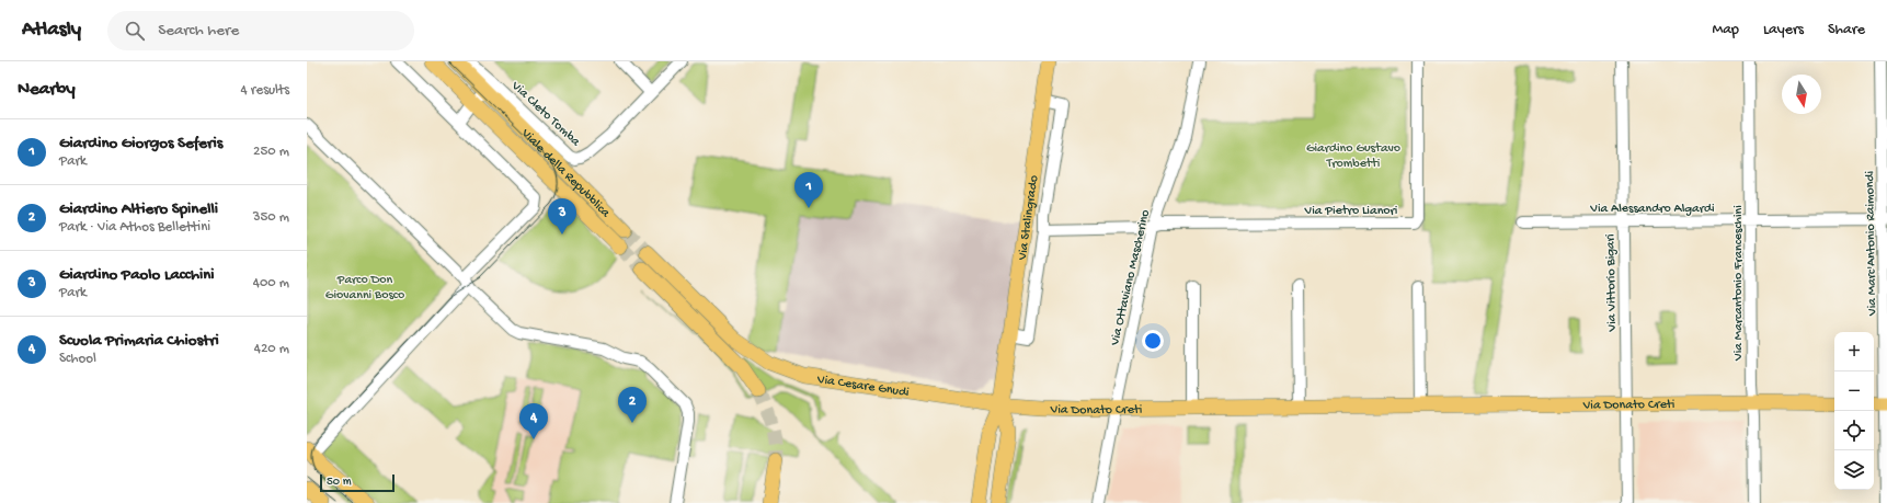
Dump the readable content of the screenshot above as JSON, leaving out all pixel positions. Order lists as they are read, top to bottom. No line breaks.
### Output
{"streets":{"main road":["Viale della Repubblica","Via Stalingrado","Via Cesare Gnudi","Via Donato Creti"],"street":["Via Cleto Tomba","Via Alessandro Algardi","Via Pietro Lianori","Via Marc'Antonio Raimondi","Via Ottaviano Mascherino","Via Vittorio Bigari","Via Marcantonio Franceschini"]},"crossings":[["Via Cleto Tomba","Viale della Repubblica"],["Via Alessandro Algardi","Via Marc'Antonio Raimondi"],["Via Alessandro Algardi","Via Vittorio Bigari"],["Via Alessandro Algardi","Via Marcantonio Franceschini"],["Via Pietro Lianori","Via Stalingrado"],["Via Pietro Lianori","Via Ottaviano Mascherino"],["Via Stalingrado","Via Ottaviano Mascherino"],["Via Stalingrado","Via Cesare Gnudi"],["Via Stalingrado","Via Donato Creti"],["Via Ottaviano Mascherino","Via Donato Creti"],["Via Vittorio Bigari","Via Donato Creti"],["Via Marcantonio Franceschini","Via Donato Creti"],["Via Cesare Gnudi","Via Donato Creti"]],"parks":["Giardino Gustavo Trombetti","Parco Don Giovanni Bosco"],"scale_bar":"50 m","north":"bottom","page":{"header":"Atlasly","search":"Search here","nav":["Map","Layers","Share"],"heading":["Nearby","4 results"],"list":[{"mark":"1","name":"Giardino Giorgos Seferis","note":"Park","value":"250 m"},{"mark":"2","name":"Giardino Altiero Spinelli","note":"Park · Via Athos Bellettini","value":"350 m"},{"mark":"3","name":"Giardino Paolo Lacchini","note":"Park","value":"400 m"},{"mark":"4","name":"Scuola Primaria Chiostri","note":"School","value":"420 m"}],"pins":["1","3","2","4"],"map_buttons":["+","−"],"scale":"50 m"}}
